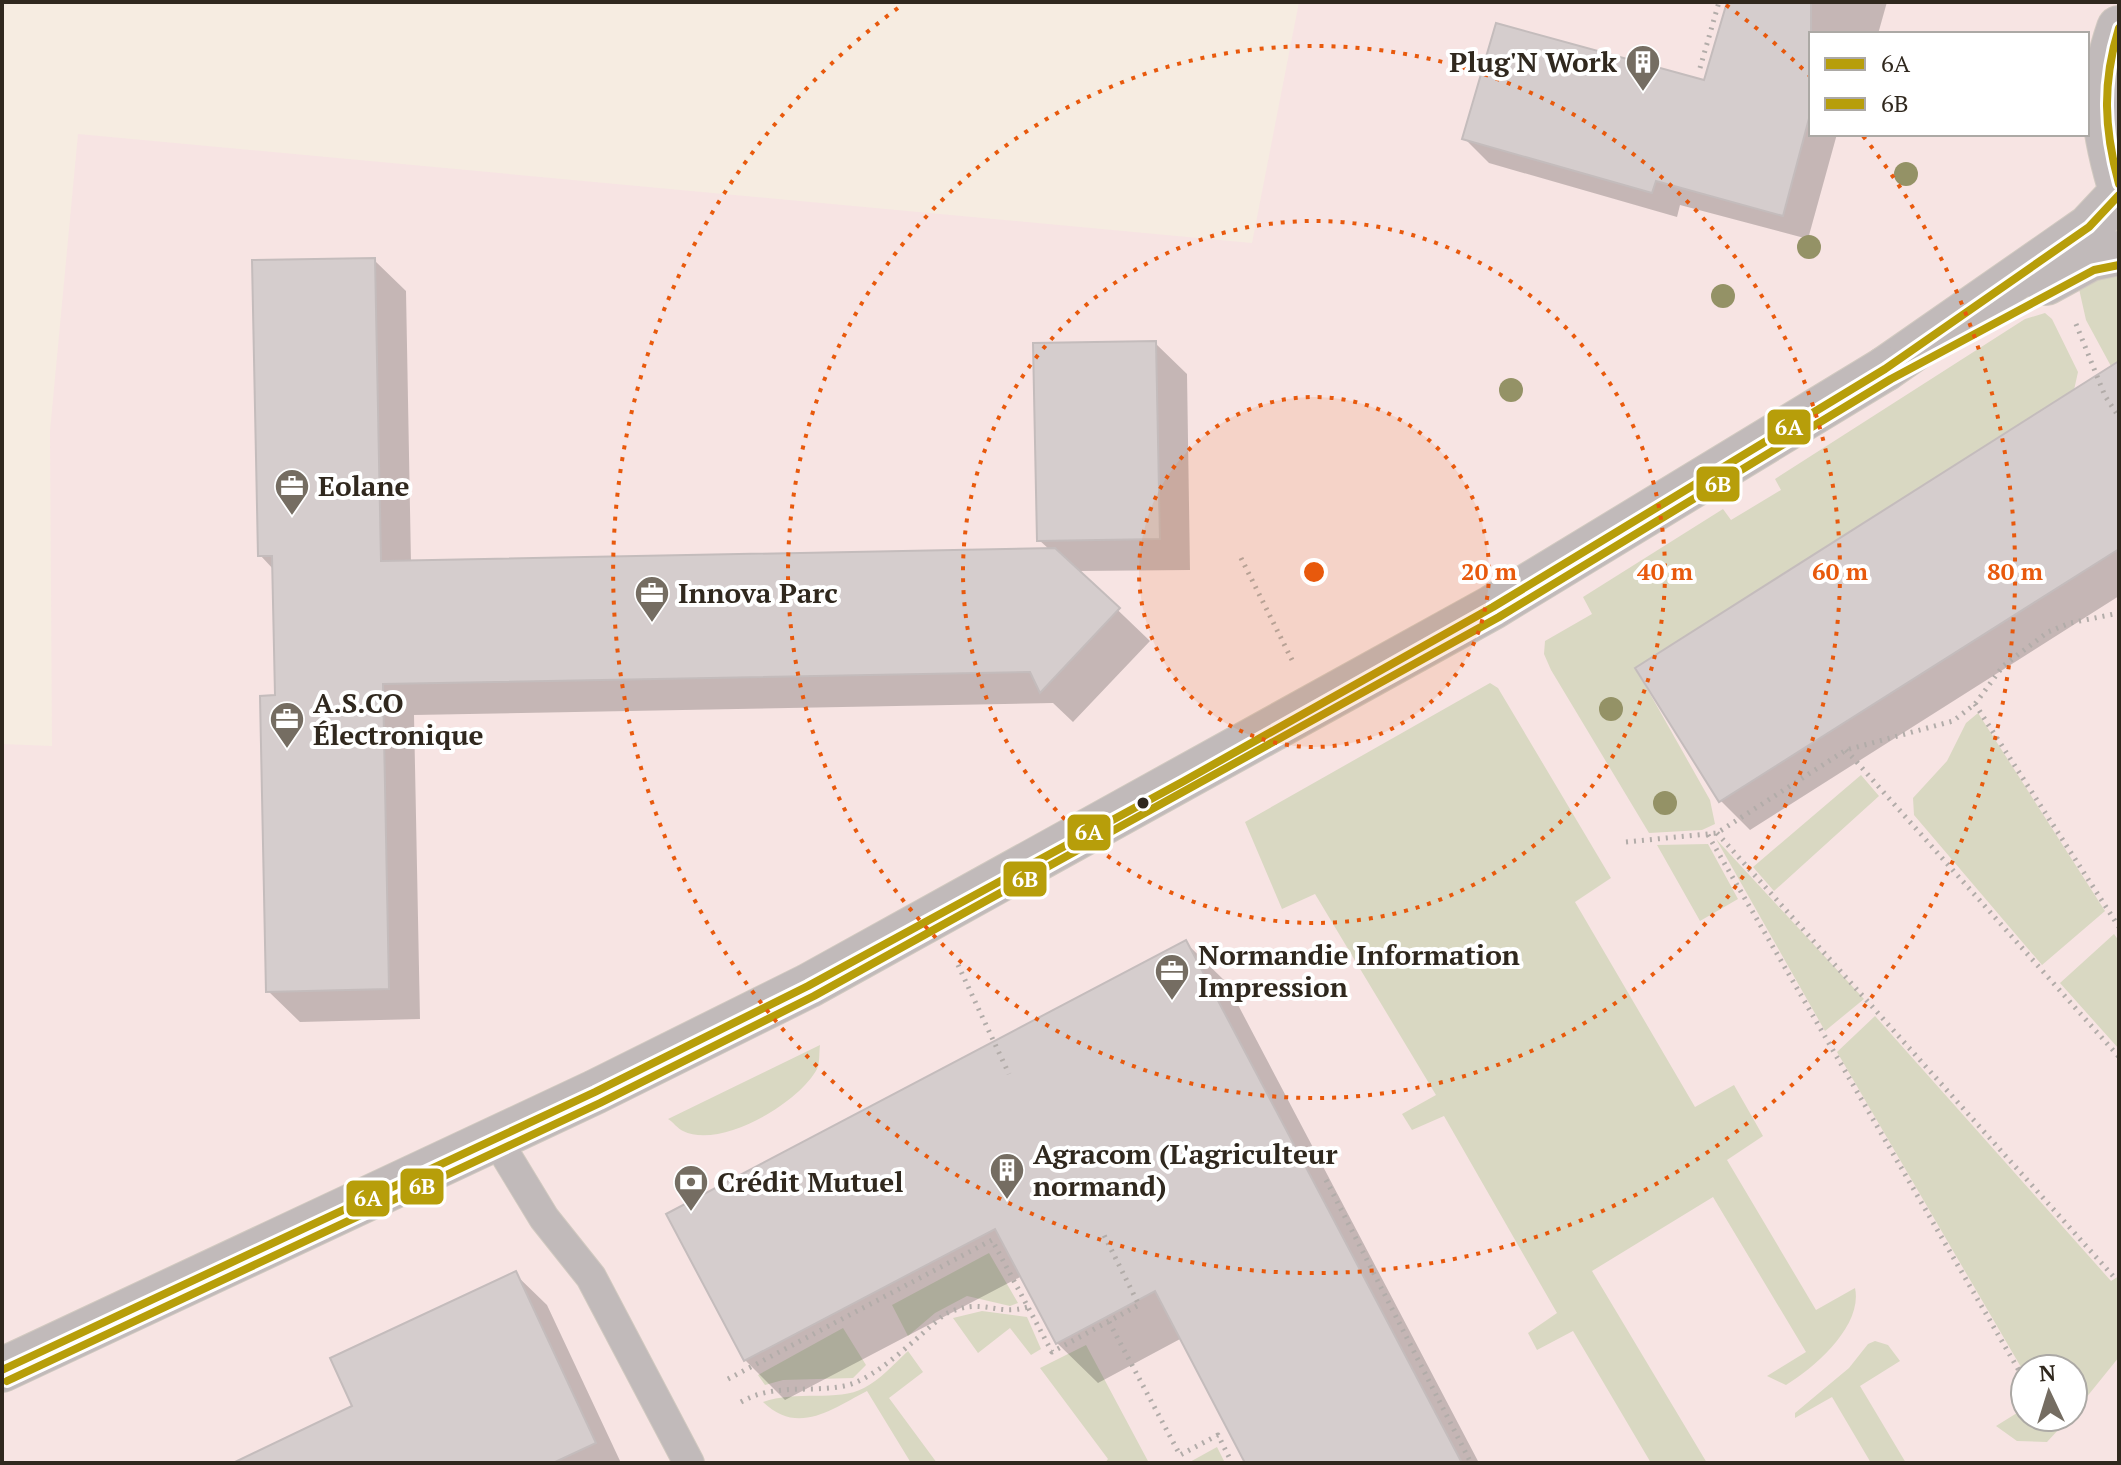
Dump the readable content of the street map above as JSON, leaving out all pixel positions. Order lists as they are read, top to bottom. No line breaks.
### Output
{"places":{"building":["Plug'N Work","Agracom (L'agriculteur normand)"],"office":["Eolane","Innova Parc","A.S.CO Électronique","Normandie Information Impression"],"bank":["Crédit Mutuel"]},"lines":["transit line 6A","transit line 6B"],"legend":["6A","6B"],"north":"top","rings":["20 m","40 m","60 m","80 m"]}
